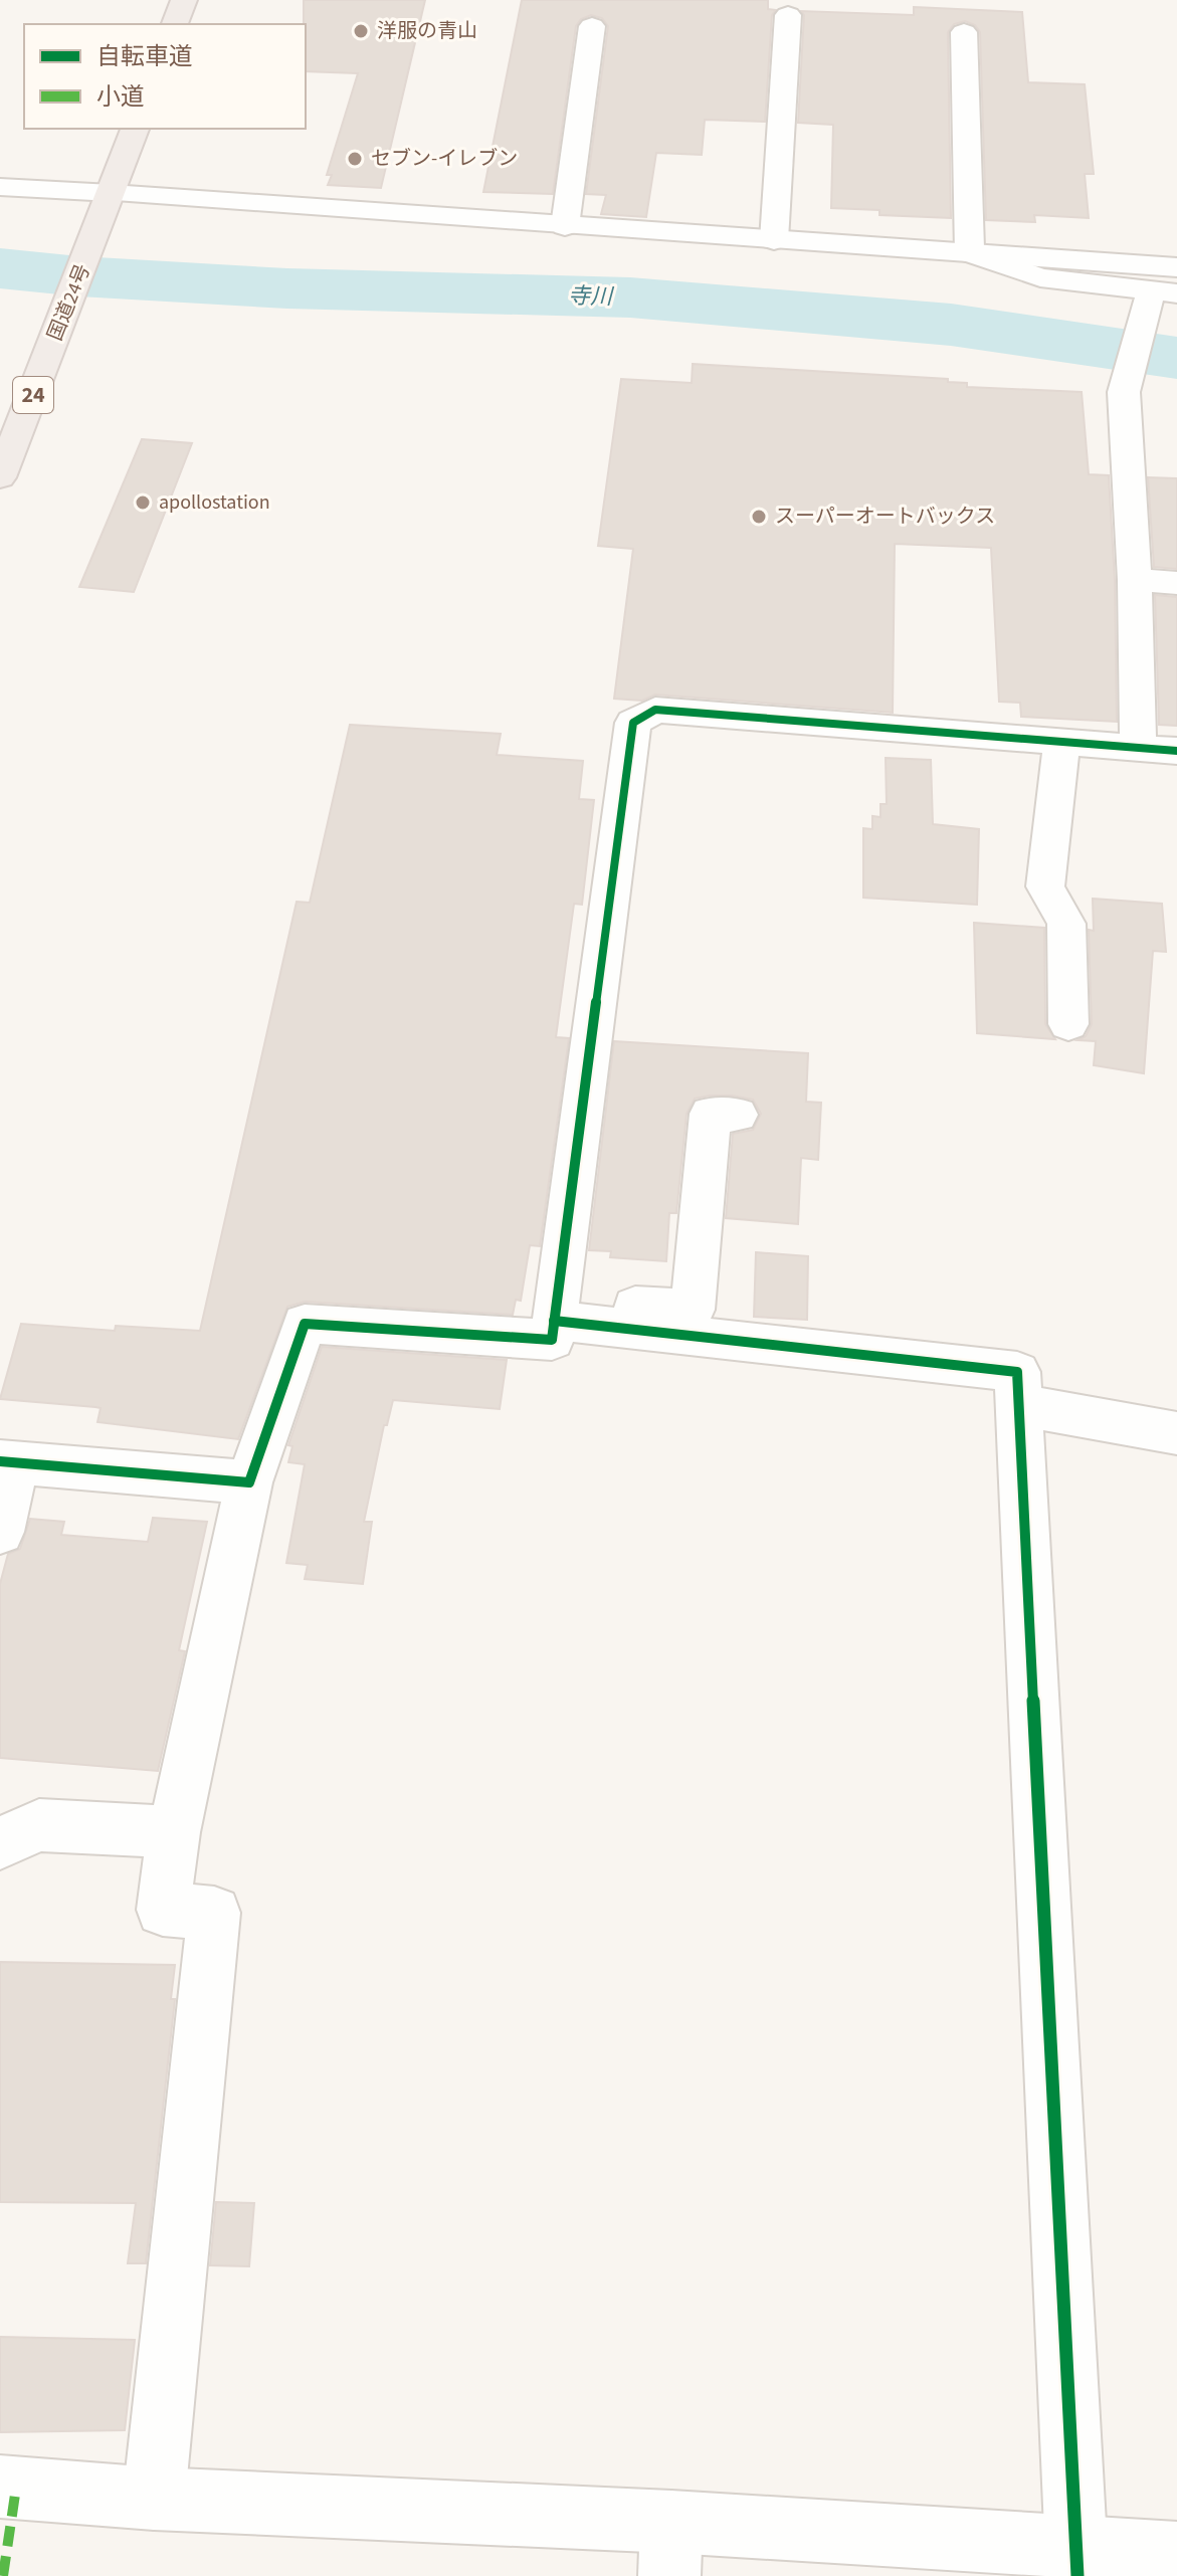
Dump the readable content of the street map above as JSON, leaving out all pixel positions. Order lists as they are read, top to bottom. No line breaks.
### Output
{"streets":{"highway":["国道24号","24"]},"water":["寺川"],"places":["洋服の青山","セブン-イレブン","apollostation","スーパーオートバックス"],"legend":["自転車道","小道"]}
